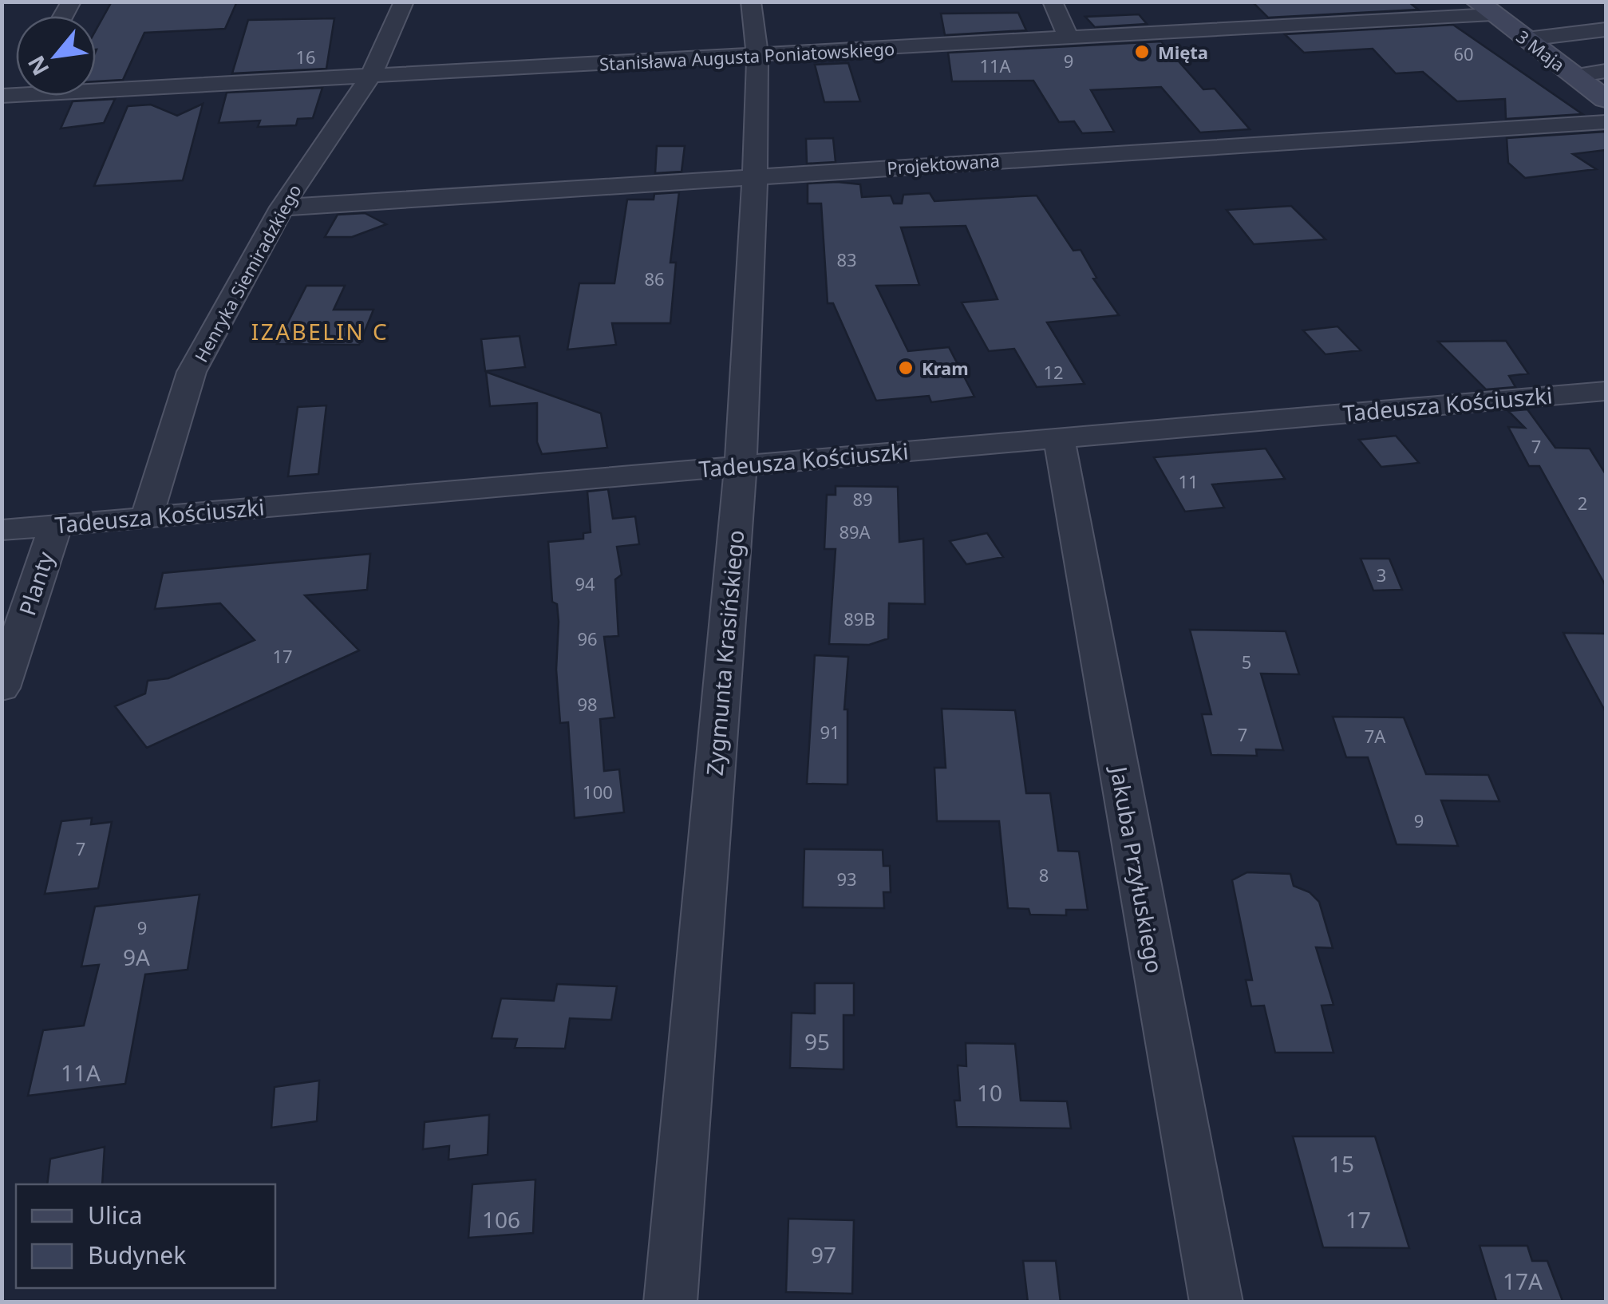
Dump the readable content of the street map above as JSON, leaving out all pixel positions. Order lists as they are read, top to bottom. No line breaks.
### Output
{"streets":{"street":["3 Maja","Stanisława Augusta Poniatowskiego","Projektowana","Henryka Siemiradzkiego","Tadeusza Kościuszki","Planty","Zygmunta Krasińskiego","Jakuba Przyłuskiego"]},"crossings":[["3 Maja","Stanisława Augusta Poniatowskiego"],["Stanisława Augusta Poniatowskiego","Henryka Siemiradzkiego"],["Stanisława Augusta Poniatowskiego","Zygmunta Krasińskiego"],["Projektowana","Henryka Siemiradzkiego"],["Projektowana","Zygmunta Krasińskiego"],["Henryka Siemiradzkiego","Tadeusza Kościuszki"],["Tadeusza Kościuszki","Planty"],["Tadeusza Kościuszki","Zygmunta Krasińskiego"],["Tadeusza Kościuszki","Jakuba Przyłuskiego"]],"districts":["IZABELIN C"],"places":["Mięta","Kram"],"house_numbers":["60","16","9","11A","83","86","12","7","11","89","2","89A","3","94","89B","96","17","5","98","91","7","7A","100","9","7","8","93","9","9A","95","11A","10","15","106","17","97","17A"],"legend":["Ulica","Budynek"],"north":"bottom left"}
